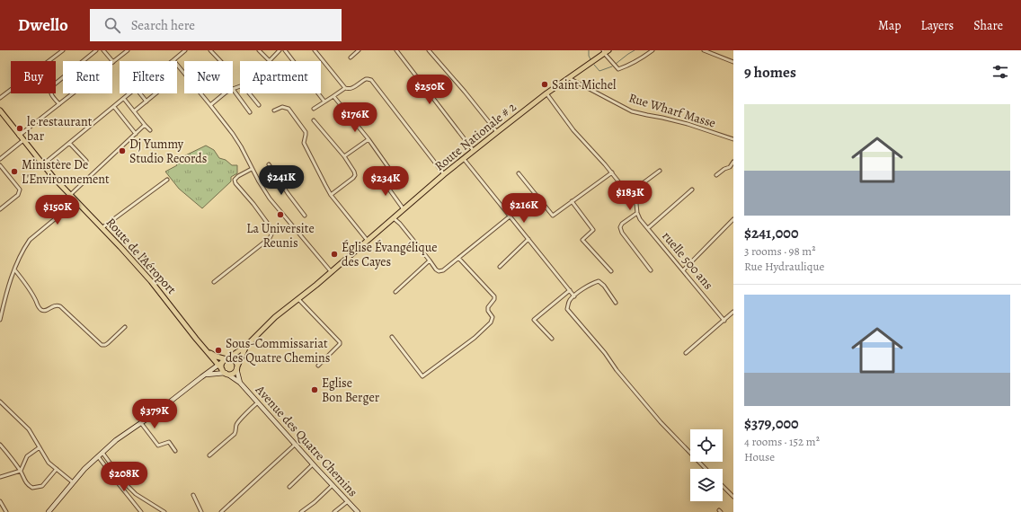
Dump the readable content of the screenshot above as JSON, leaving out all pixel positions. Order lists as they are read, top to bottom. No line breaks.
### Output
{"streets":{"main road":["Route Nationale # 2","Route de l’Aéroport","Avenue des Quatre Chemins"],"street":["Rue Wharf Masse","ruelle 500 ans"]},"crossings":[["Rue Wharf Masse","Route Nationale # 2"],["Route Nationale # 2","Route de l’Aéroport"],["Route Nationale # 2","ruelle 500 ans"],["Route Nationale # 2","Avenue des Quatre Chemins"],["Route de l’Aéroport","Avenue des Quatre Chemins"]],"places":["Saint Michel","le restaurant bar","Dj Yummy Studio Records","Ministère De L'Environnement","La Universite Reunis","Église Évangélique des Cayes","Sous-Commissariat des Quatre Chemins","Eglise Bon Berger"],"page":{"header":"Dwello","search":"Search here","nav":["Map","Layers","Share"],"heading":"9 homes","chip":["Buy","Rent","Filters","New","Apartment"],"price":["$250K","$176K","$241K","$234K","$183K","$216K","$150K","$379K","$208K"],"list":[{"name":"$241,000","note":"3 rooms · 98 m² · Rue Hydraulique"},{"name":"$379,000","note":"4 rooms · 152 m² · House"}]}}
